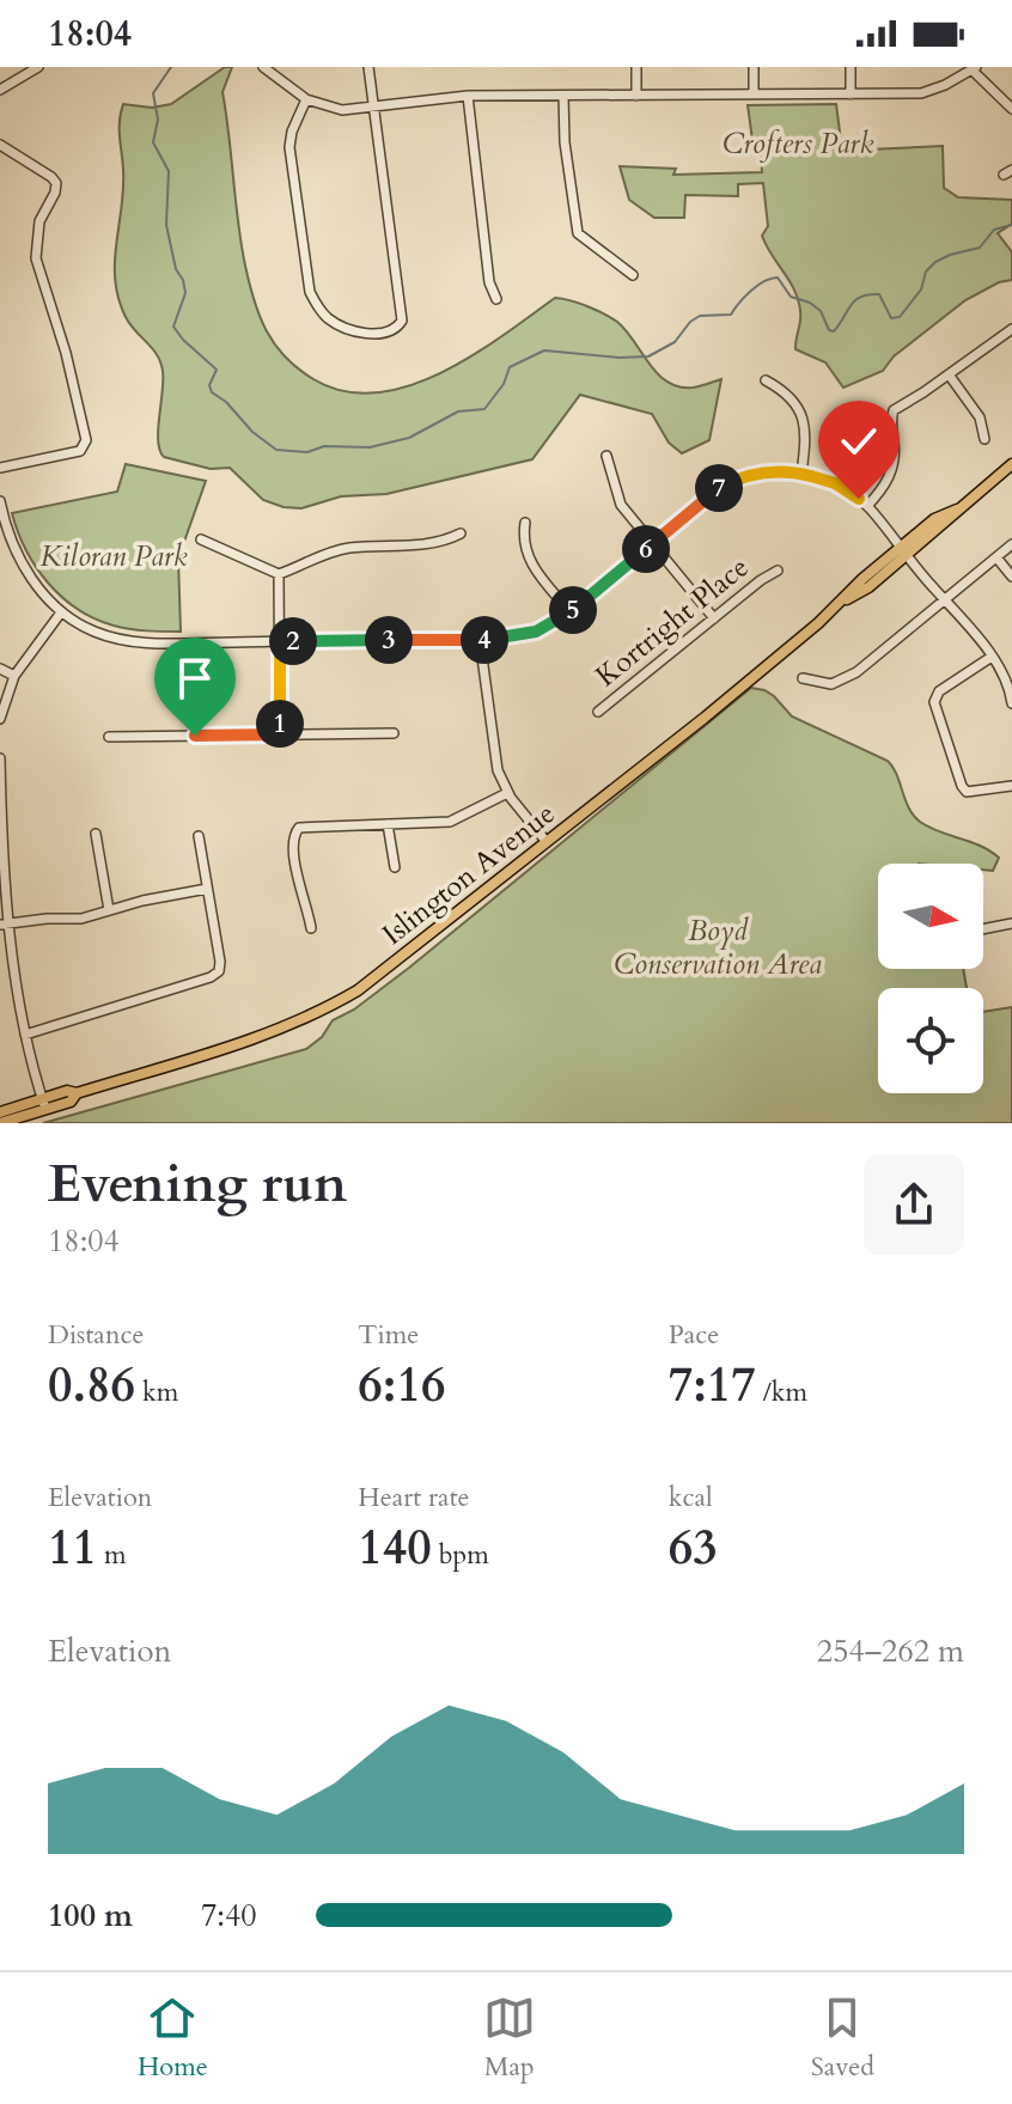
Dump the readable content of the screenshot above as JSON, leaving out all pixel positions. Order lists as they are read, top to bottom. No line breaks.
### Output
{"streets":{"main road":["Islington Avenue"],"street":["Kortright Place"]},"parks":["Crofters Park","Kiloran Park","Boyd Conservation Area"],"north":"right","page":{"status":"18:04","pins":["7","6","5","3","4","2","1"],"heading":["Evening run","18:04"],"stats":[["Distance","0.86 km"],["Time","6:16"],["Pace","7:17 /km"],["Elevation","11 m"],["Heart rate","140 bpm"],["kcal","63"]],"chart":["Elevation","254–262 m"],"list":[{"name":"100 m","note":"7:40"}],"tabs":["Home","Map","Saved"]}}
